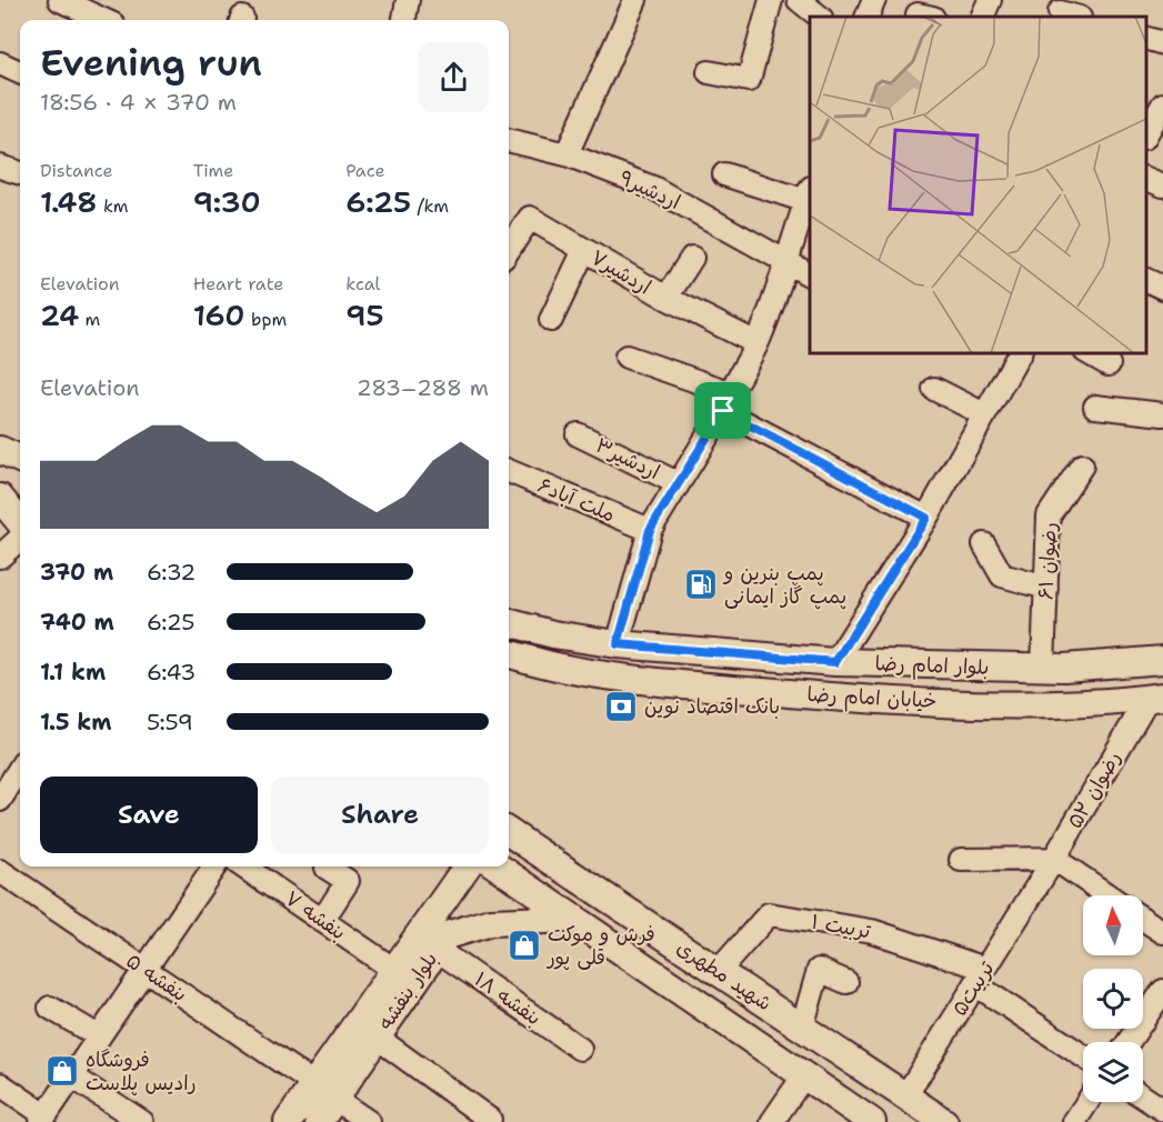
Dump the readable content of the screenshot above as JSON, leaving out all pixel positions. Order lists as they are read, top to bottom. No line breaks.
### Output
{"streets":{"main road":["بلوار امام رضا","خیابان امام رضا","شهید مطهری","بلوار بنفشه"],"street":["اردشیر۹","اردشیر۷","اردشیر۳","ملت آباد۶","رضوان ۶۱","رضوان ۵۲","بنفشه ۷","تربیت ۱","بنفشه ۵","تربیت۵","بنفشه ۱۸"]},"crossings":[["رضوان ۶۱","بلوار امام رضا"],["خیابان امام رضا","رضوان ۵۲"],["رضوان ۵۲","تربیت۵"],["بنفشه ۷","بلوار بنفشه"],["تربیت ۱","شهید مطهری"],["تربیت ۱","تربیت۵"],["شهید مطهری","تربیت۵"],["شهید مطهری","بلوار بنفشه"],["بنفشه ۵","بلوار بنفشه"],["بلوار بنفشه","بنفشه ۱۸"]],"places":{"fuel station":["پمپ بنرین و پمپ گاز ایمانی"],"bank":["بانک اقتصاد نوین"],"shop":["فرش و موکت قلی پور","فروشگاه رادیس پلاست"]},"north":"top","page":{"heading":["Evening run","18:56 · 4 × 370 m"],"stats":[["Distance","1.48 km"],["Time","9:30"],["Pace","6:25 /km"],["Elevation","24 m"],["Heart rate","160 bpm"],["kcal","95"]],"chart":["Elevation","283–288 m"],"list":[{"name":"370 m","note":"6:32"},{"name":"740 m","note":"6:25"},{"name":"1.1 km","note":"6:43"},{"name":"1.5 km","note":"5:59"}],"buttons":["Save","Share"]}}
